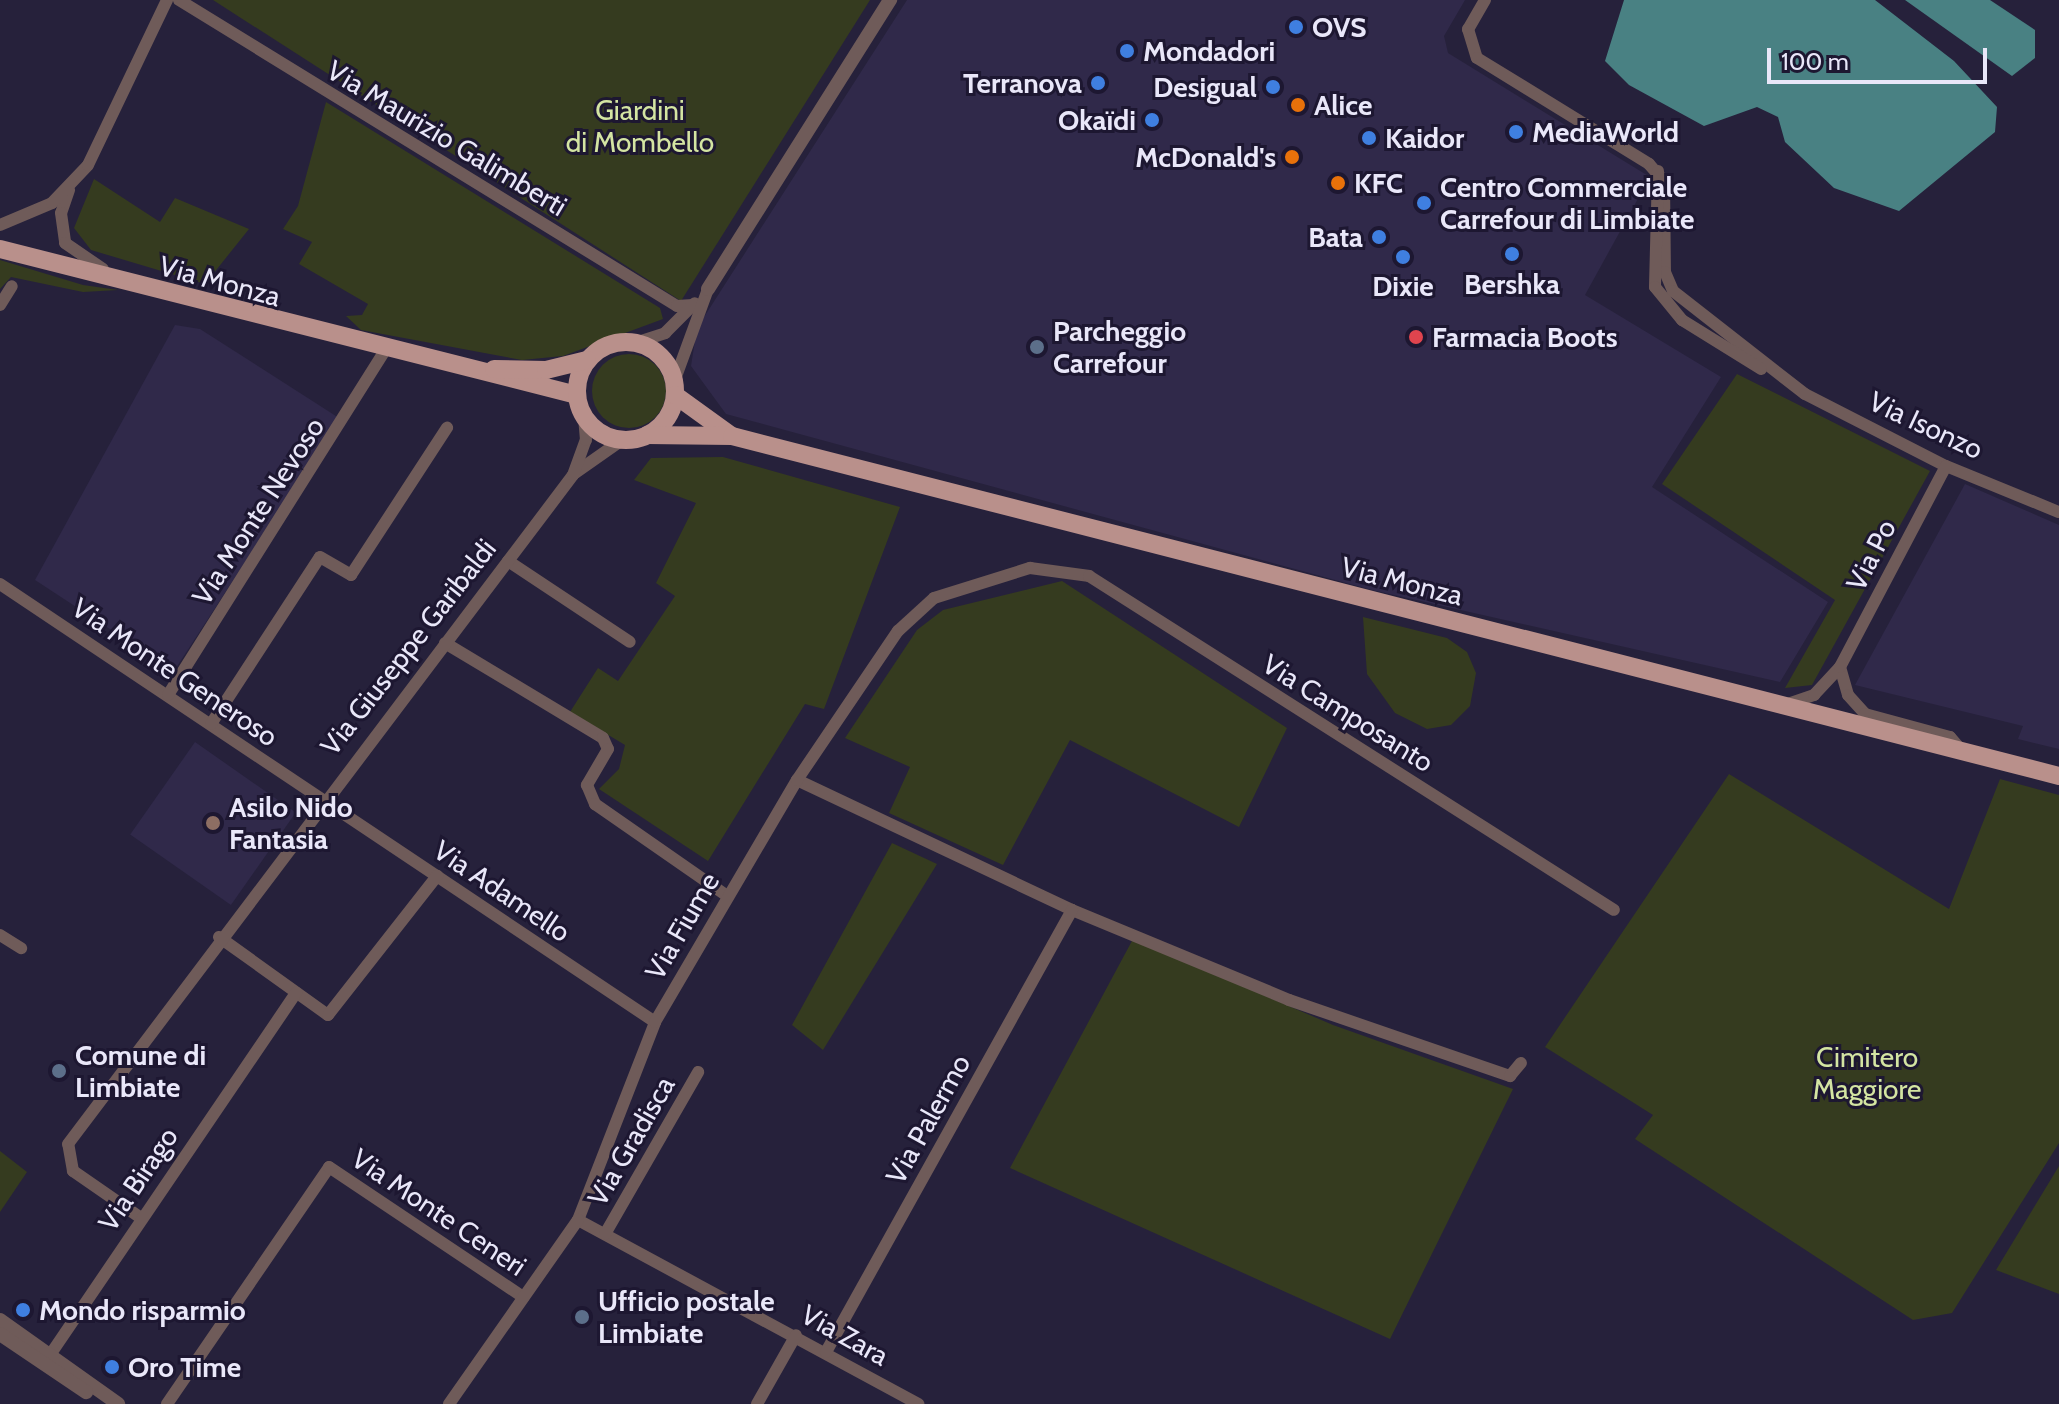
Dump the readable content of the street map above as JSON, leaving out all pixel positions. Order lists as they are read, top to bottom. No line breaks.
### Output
{"streets":{"main road":["Via Monza"],"street":["Via Maurizio Galimberti","Via Isonzo","Via Monte Nevoso","Via Po","Via Giuseppe Garibaldi","Via Monte Generoso","Via Camposanto","Via Adamello","Via Fiume","Via Palermo","Via Gradisca","Via Birago","Via Monte Ceneri","Via Zara"]},"crossings":[["Via Monza","Via Monte Nevoso"],["Via Monza","Via Po"],["Via Monza","Via Giuseppe Garibaldi"],["Via Isonzo","Via Po"],["Via Monte Nevoso","Via Monte Generoso"],["Via Giuseppe Garibaldi","Via Monte Generoso"],["Via Giuseppe Garibaldi","Via Adamello"],["Via Giuseppe Garibaldi","Via Birago"],["Via Monte Generoso","Via Adamello"],["Via Camposanto","Via Fiume"],["Via Adamello","Via Fiume"],["Via Fiume","Via Monte Ceneri"],["Via Fiume","Via Zara"],["Via Palermo","Via Zara"],["Via Gradisca","Via Zara"]],"parks":["Giardini di Mombello","Cimitero Maggiore"],"places":["OVS","Mondadori","Terranova","Desigual","Alice","Okaïdi","MediaWorld","Kaidor","McDonald's","KFC","Centro Commerciale Carrefour di Limbiate","Bata","Bershka","Dixie","Farmacia Boots","Parcheggio Carrefour","Asilo Nido Fantasia","Comune di Limbiate","Mondo risparmio","Ufficio postale Limbiate","Oro Time"],"scale_bar":"100 m"}
